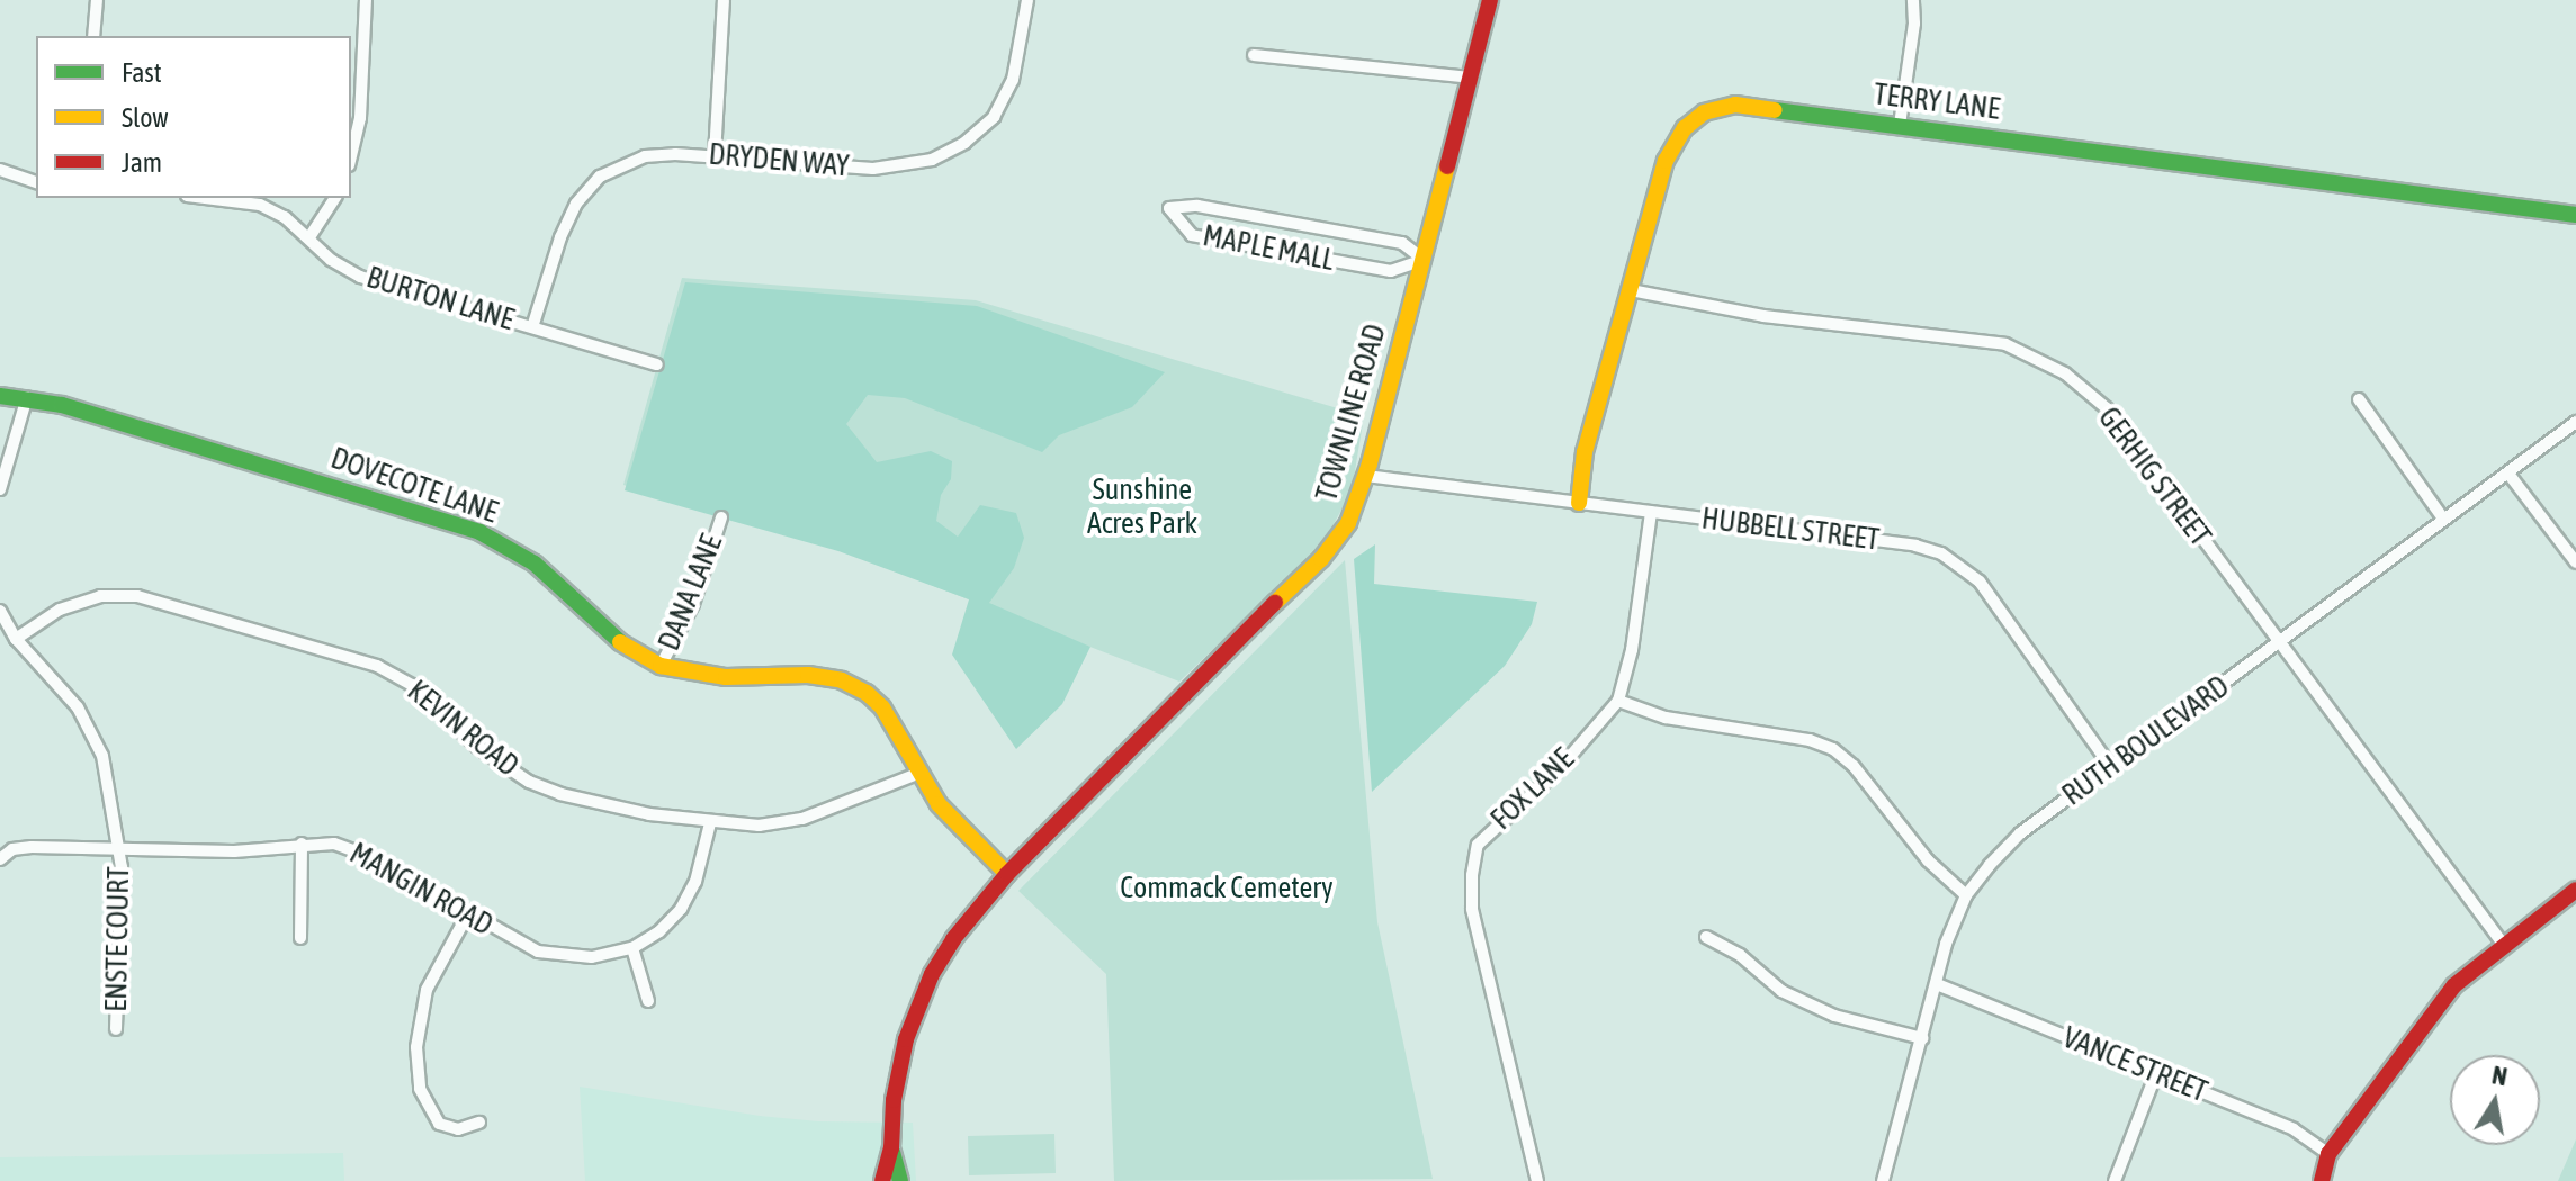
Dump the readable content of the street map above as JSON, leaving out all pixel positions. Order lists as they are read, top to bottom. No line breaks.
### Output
{"streets":{"street":["TERRY LANE","DRYDEN WAY","MAPLE MALL","BURTON LANE","TOWNLINE ROAD","GERHIG STREET","DOVECOTE LANE","HUBBELL STREET","DANA LANE","KEVIN ROAD","RUTH BOULEVARD","FOX LANE","MANGIN ROAD","ENSTE COURT","VANCE STREET"]},"crossings":[["TERRY LANE","GERHIG STREET"],["TERRY LANE","HUBBELL STREET"],["DRYDEN WAY","BURTON LANE"],["MAPLE MALL","TOWNLINE ROAD"],["TOWNLINE ROAD","DOVECOTE LANE"],["TOWNLINE ROAD","HUBBELL STREET"],["GERHIG STREET","RUTH BOULEVARD"],["DOVECOTE LANE","DANA LANE"],["DOVECOTE LANE","KEVIN ROAD"],["HUBBELL STREET","RUTH BOULEVARD"],["HUBBELL STREET","FOX LANE"],["KEVIN ROAD","MANGIN ROAD"],["KEVIN ROAD","ENSTE COURT"],["RUTH BOULEVARD","VANCE STREET"],["MANGIN ROAD","ENSTE COURT"]],"parks":["Sunshine Acres Park","Commack Cemetery"],"legend":["Fast","Slow","Jam"],"north":"top"}
